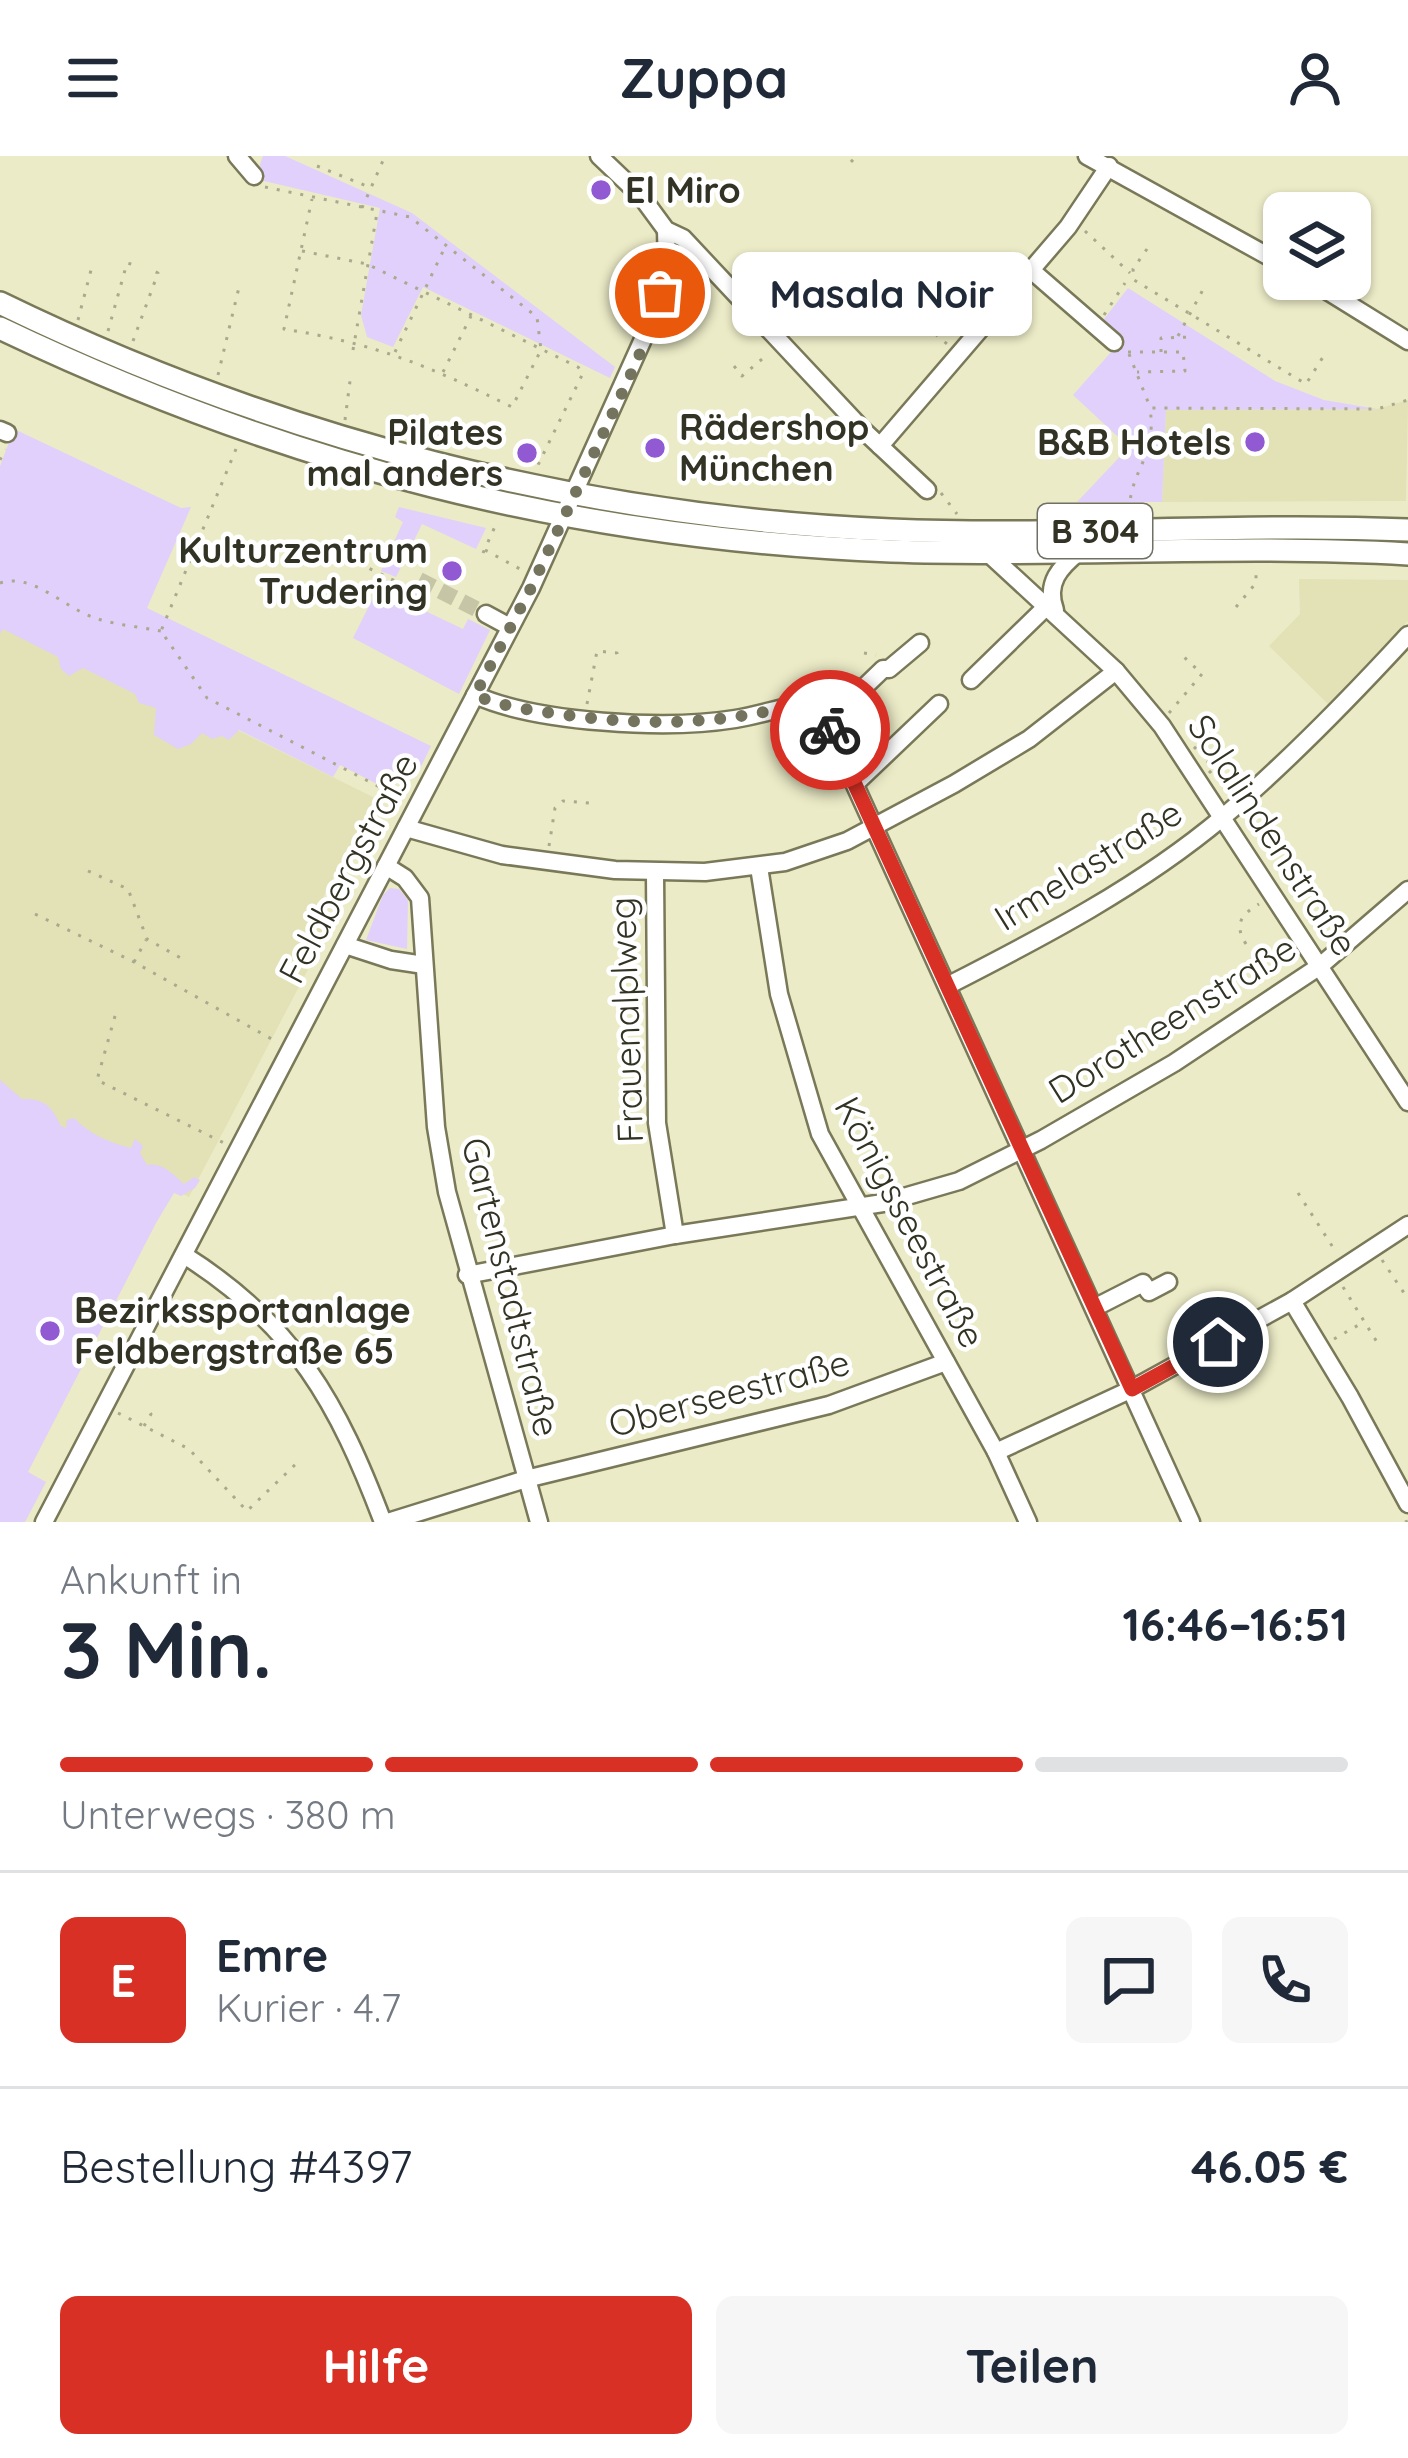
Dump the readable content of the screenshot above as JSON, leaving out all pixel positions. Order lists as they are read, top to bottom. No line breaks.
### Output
{"streets":{"main road":["B 304"],"street":["Solalindenstraße","Irmelastraße","Feldbergstraße","Dorotheenstraße","Frauenalplweg","Königsseestraße","Gartenstadtstraße","Oberseestraße"]},"crossings":[["B 304","Solalindenstraße"],["B 304","Feldbergstraße"],["Solalindenstraße","Irmelastraße"],["Solalindenstraße","Dorotheenstraße"],["Feldbergstraße","Gartenstadtstraße"],["Dorotheenstraße","Frauenalplweg"],["Dorotheenstraße","Königsseestraße"],["Dorotheenstraße","Gartenstadtstraße"],["Königsseestraße","Oberseestraße"],["Gartenstadtstraße","Oberseestraße"]],"places":["El Miro","Masala Noir","B&B Hotels","Rädershop München","Pilates mal anders","Kulturzentrum Trudering","Bezirkssportanlage Feldbergstraße 65"],"page":{"header":"Zuppa","bubble":"Masala Noir","heading":["3 Min.","Ankunft in","16:46–16:51"],"panel":["Emre","Kurier · 4.7","Bestellung #4397","46.05 €"],"bar":"Unterwegs · 380 m","round":"E","buttons":["Hilfe","Teilen"]}}
